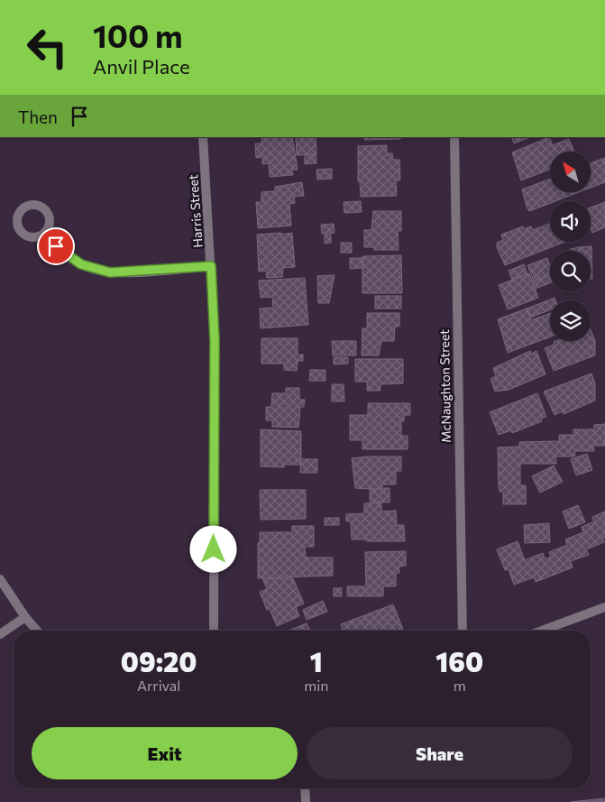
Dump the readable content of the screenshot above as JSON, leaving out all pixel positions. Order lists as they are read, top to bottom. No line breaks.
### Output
{"streets":{"street":["Harris Street","McNaughton Street"]},"north":"top left","page":{"turn":["100 m","Anvil Place"],"then":"Then","eta":["09:20","Arrival","1","min","160","m"],"buttons":["Exit","Share"]}}
